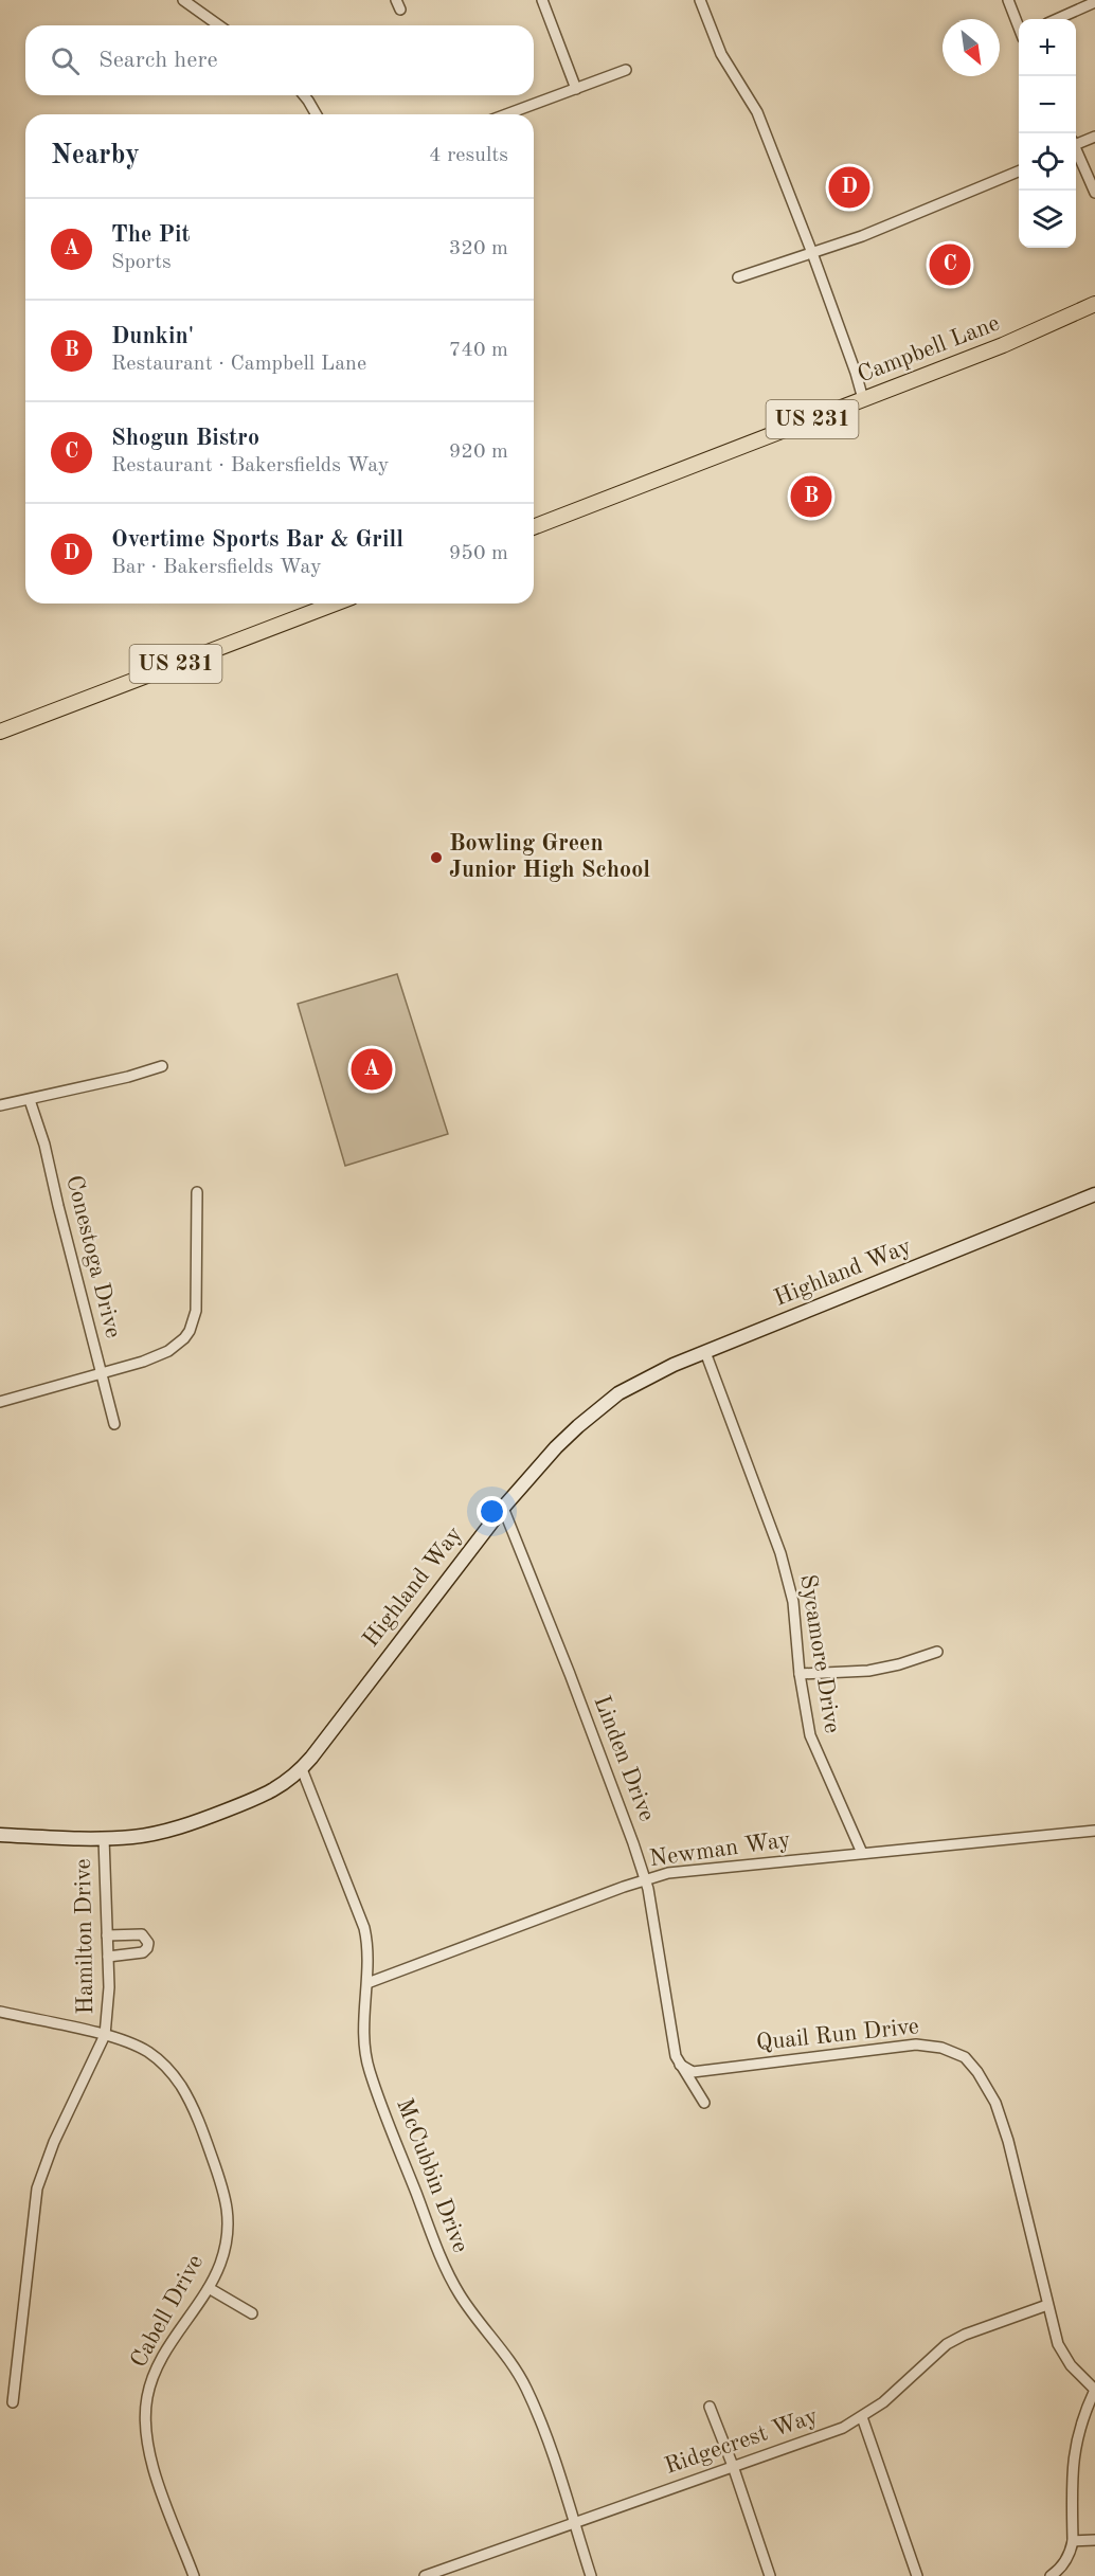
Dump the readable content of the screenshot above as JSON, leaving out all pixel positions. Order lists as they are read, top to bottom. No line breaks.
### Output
{"streets":{"main road":["Campbell Lane","US 231"],"street":["Conestoga Drive","Highland Way","Sycamore Drive","Linden Drive","Newman Way","Hamilton Drive","Quail Run Drive","McCubbin Drive","Cabell Drive","Ridgecrest Way"]},"crossings":[["Highland Way","Sycamore Drive"],["Highland Way","Linden Drive"],["Highland Way","Hamilton Drive"],["Highland Way","McCubbin Drive"],["Sycamore Drive","Newman Way"],["Linden Drive","Newman Way"],["Linden Drive","Quail Run Drive"],["Newman Way","McCubbin Drive"],["Hamilton Drive","Cabell Drive"],["Quail Run Drive","Ridgecrest Way"],["McCubbin Drive","Ridgecrest Way"]],"places":["Bowling Green Junior High School"],"north":"bottom right","page":{"map_buttons":["+","−"],"search":"Search here","heading":["Nearby","4 results"],"pins":["D","C","B","A"],"list":[{"mark":"A","name":"The Pit","note":"Sports","value":"320 m"},{"mark":"B","name":"Dunkin'","note":"Restaurant · Campbell Lane","value":"740 m"},{"mark":"C","name":"Shogun Bistro","note":"Restaurant · Bakersfields Way","value":"920 m"},{"mark":"D","name":"Overtime Sports Bar & Grill","note":"Bar · Bakersfields Way","value":"950 m"}]}}
